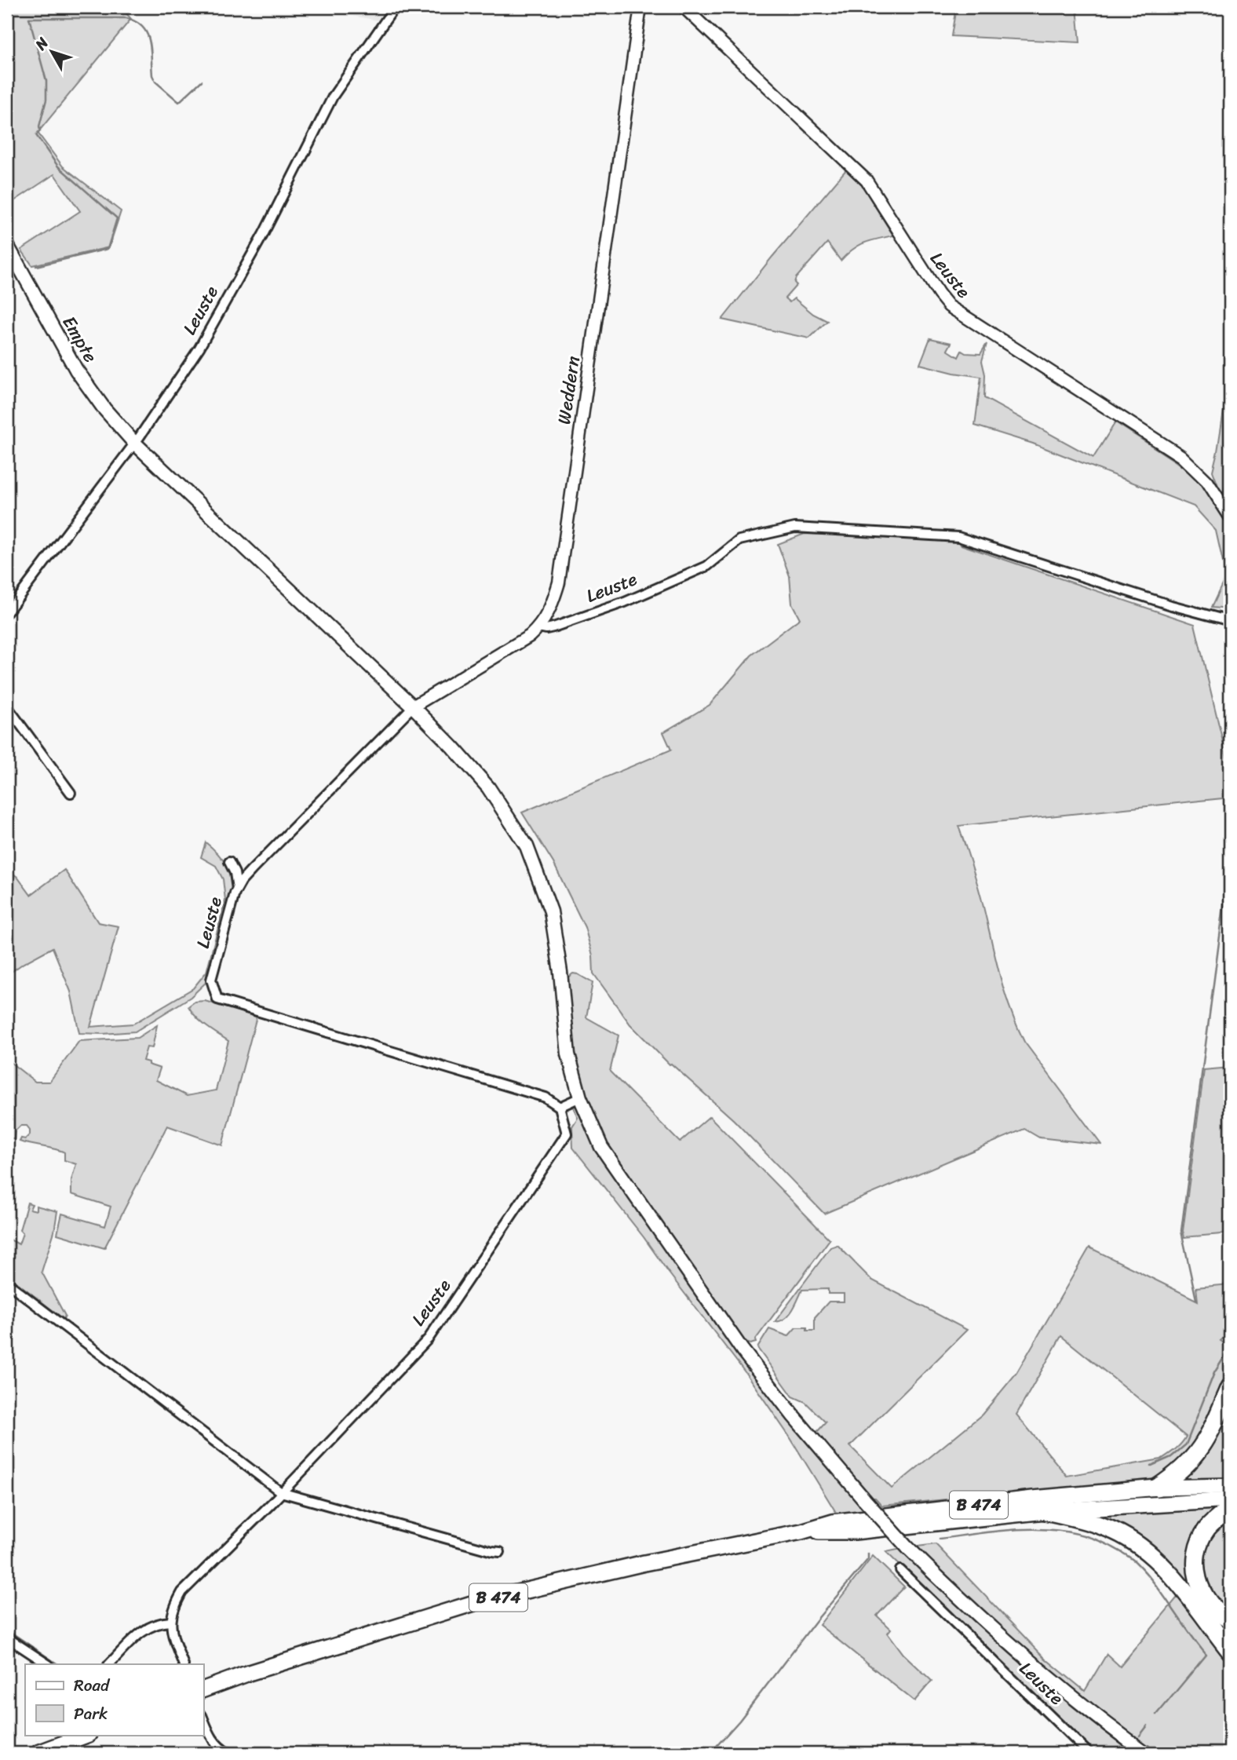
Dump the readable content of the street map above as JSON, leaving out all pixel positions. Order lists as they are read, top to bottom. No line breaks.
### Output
{"streets":{"highway":["B 474"],"main road":["Empte"],"street":["Leuste","Weddern"]},"crossings":[["Leuste","Empte"],["Leuste","Weddern"],["Empte","Weddern"]],"legend":["Road","Park"],"north":"top left"}
